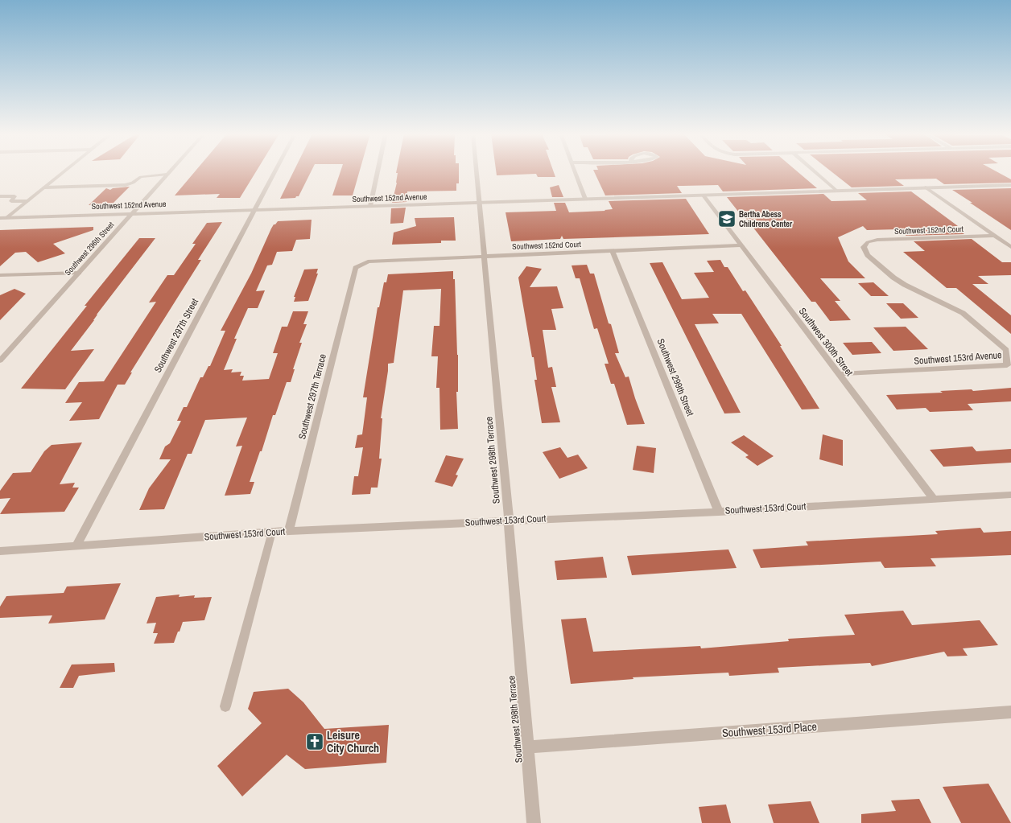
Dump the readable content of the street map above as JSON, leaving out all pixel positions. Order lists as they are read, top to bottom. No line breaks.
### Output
{"streets":{"street":["Southwest 152nd Avenue","Southwest 152nd Court","Southwest 296th Street","Southwest 297th Street","Southwest 300th Street","Southwest 153rd Avenue","Southwest 299th Street","Southwest 297th Terrace","Southwest 298th Terrace","Southwest 153rd Court","Southwest 153rd Place"]},"crossings":[["Southwest 152nd Avenue","Southwest 296th Street"],["Southwest 152nd Avenue","Southwest 297th Street"],["Southwest 152nd Avenue","Southwest 300th Street"],["Southwest 152nd Avenue","Southwest 298th Terrace"],["Southwest 152nd Court","Southwest 300th Street"],["Southwest 152nd Court","Southwest 153rd Avenue"],["Southwest 152nd Court","Southwest 299th Street"],["Southwest 152nd Court","Southwest 297th Terrace"],["Southwest 152nd Court","Southwest 298th Terrace"],["Southwest 297th Street","Southwest 153rd Court"],["Southwest 300th Street","Southwest 153rd Avenue"],["Southwest 300th Street","Southwest 153rd Court"],["Southwest 299th Street","Southwest 153rd Court"],["Southwest 297th Terrace","Southwest 153rd Court"],["Southwest 298th Terrace","Southwest 153rd Court"],["Southwest 298th Terrace","Southwest 153rd Place"]],"places":{"school or university":["Bertha Abess Childrens Center"],"church":["Leisure City Church"]}}
